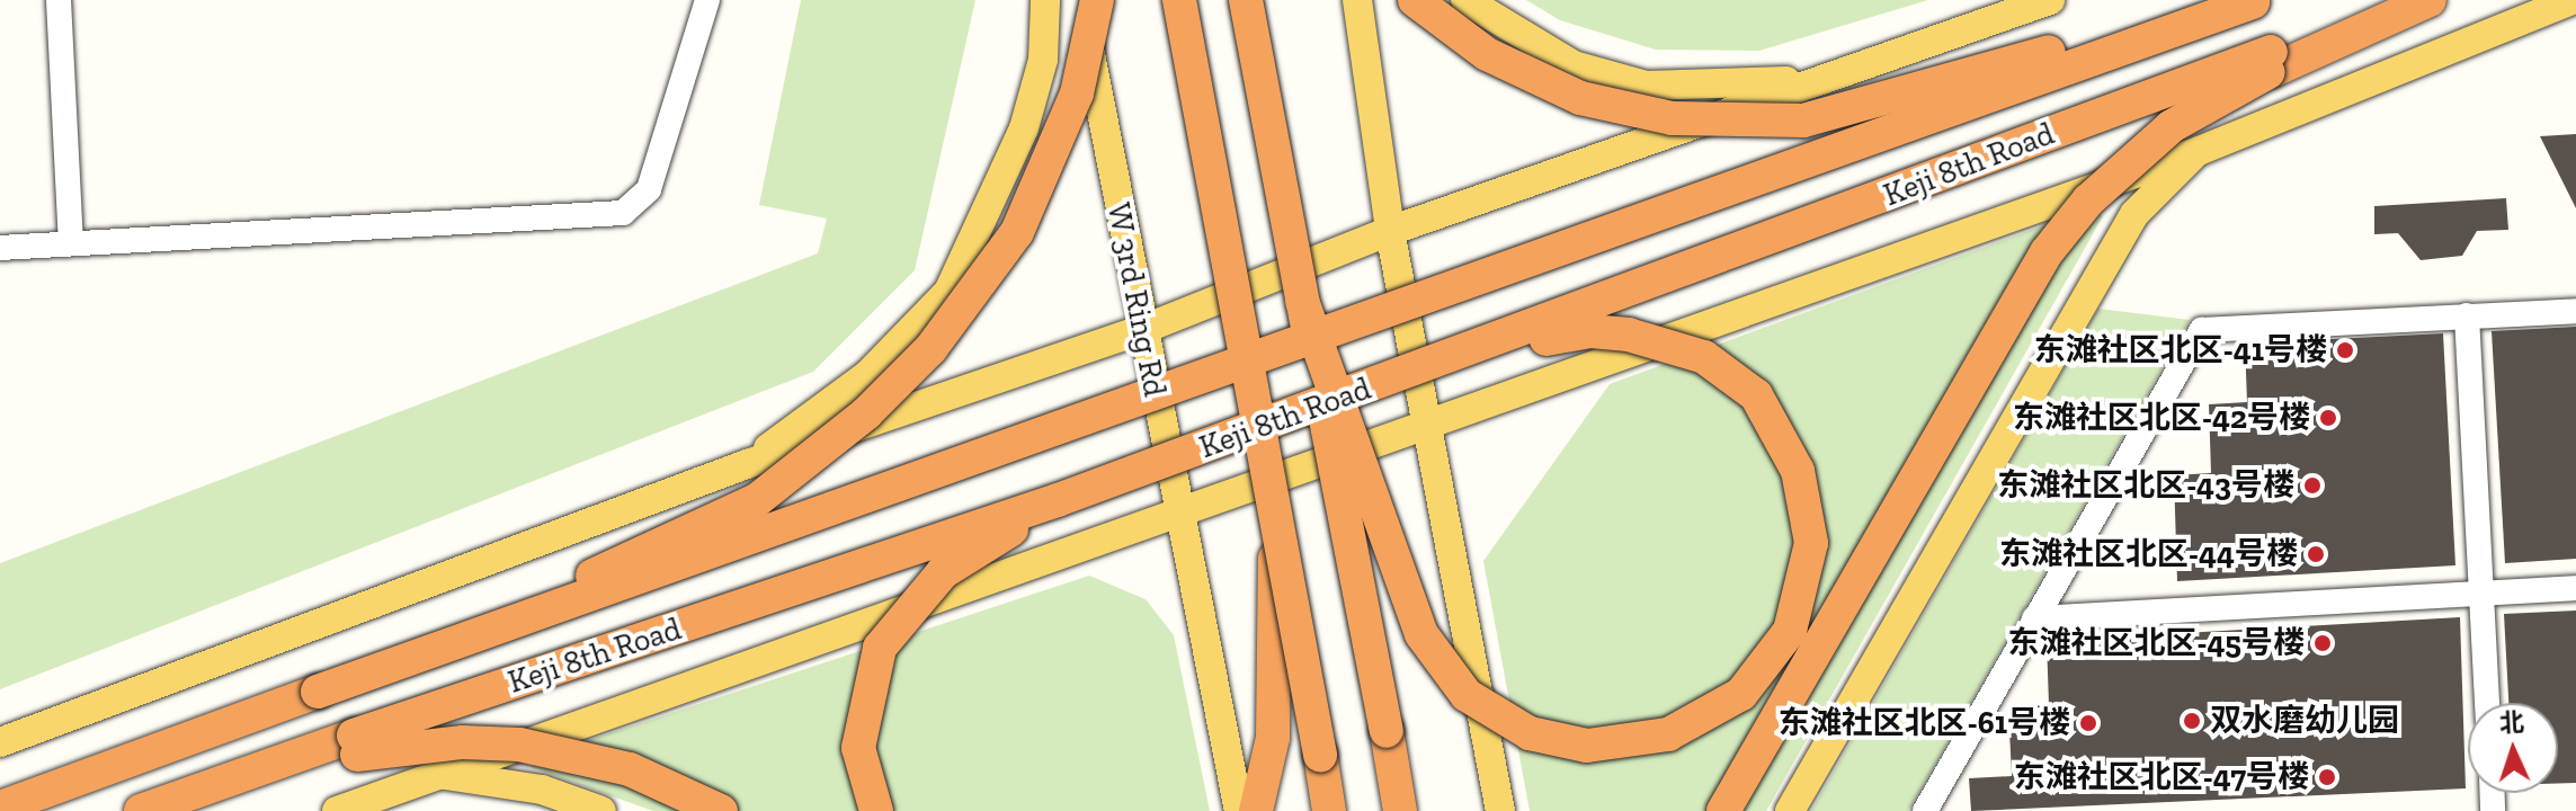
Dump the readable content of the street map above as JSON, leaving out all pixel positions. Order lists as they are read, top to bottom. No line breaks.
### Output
{"streets":{"highway":["Keji 8th Road"],"main road":["W 3rd Ring Rd"]},"crossings":[["Keji 8th Road","W 3rd Ring Rd"]],"places":["东滩社区北区-41号楼","东滩社区北区-42号楼","东滩社区北区-43号楼","东滩社区北区-44号楼","东滩社区北区-45号楼","双水磨幼儿园","东滩社区北区-61号楼","东滩社区北区-47号楼"],"north":"top"}
